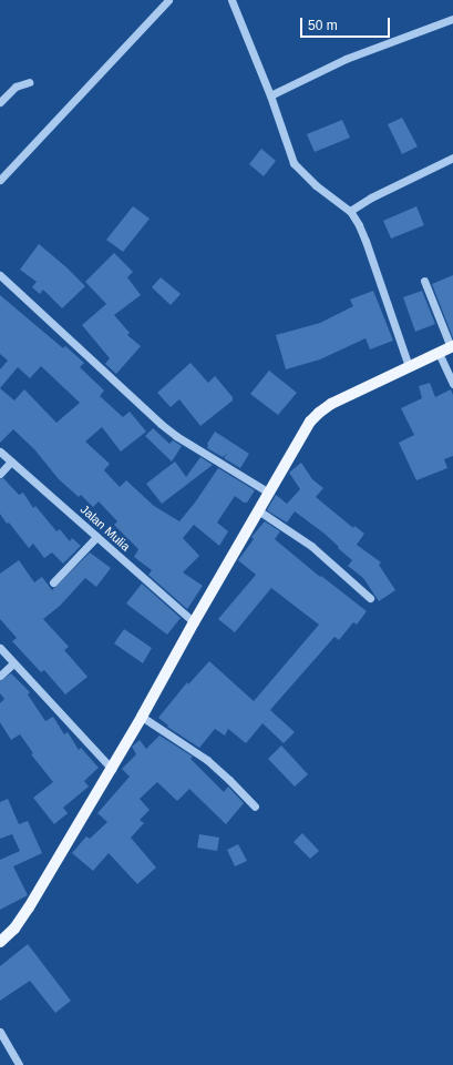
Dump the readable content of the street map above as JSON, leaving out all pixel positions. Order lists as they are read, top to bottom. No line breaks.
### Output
{"streets":{"street":["Jalan Mulia"]},"scale_bar":"50 m"}
